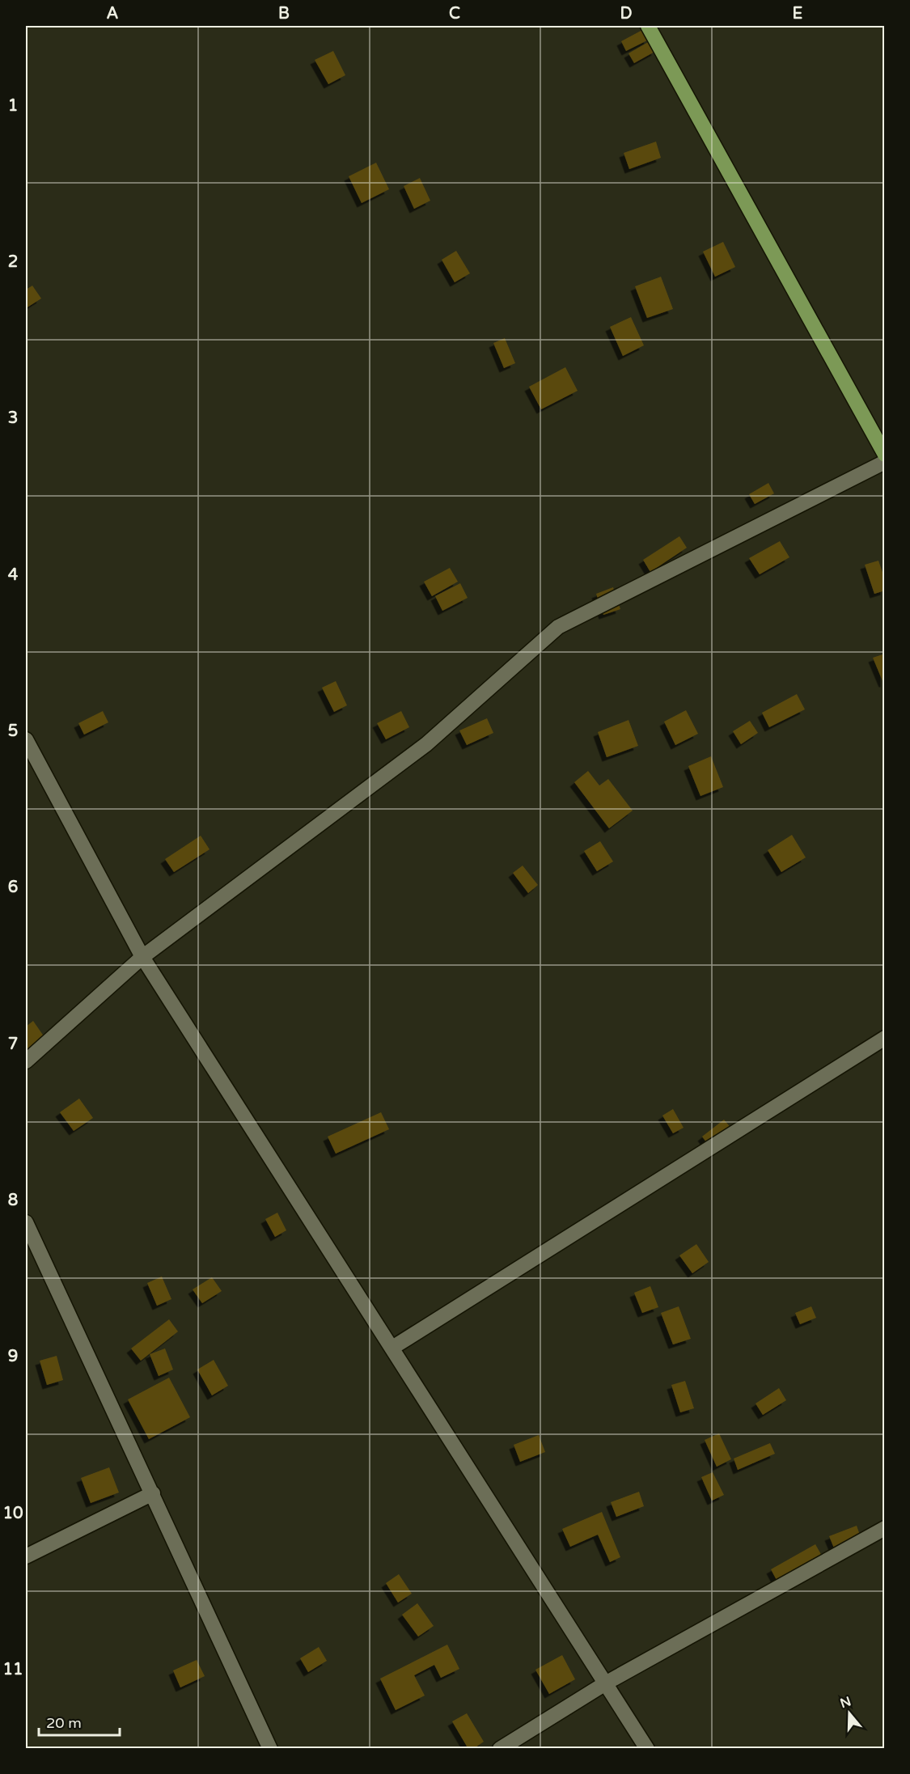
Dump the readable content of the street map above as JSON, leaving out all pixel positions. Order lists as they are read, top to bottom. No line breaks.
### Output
{"scale_bar":"20 m","north":"top","grid":{"columns":["A","B","C","D","E"],"rows":["1","2","3","4","5","6","7","8","9","10","11"]}}
